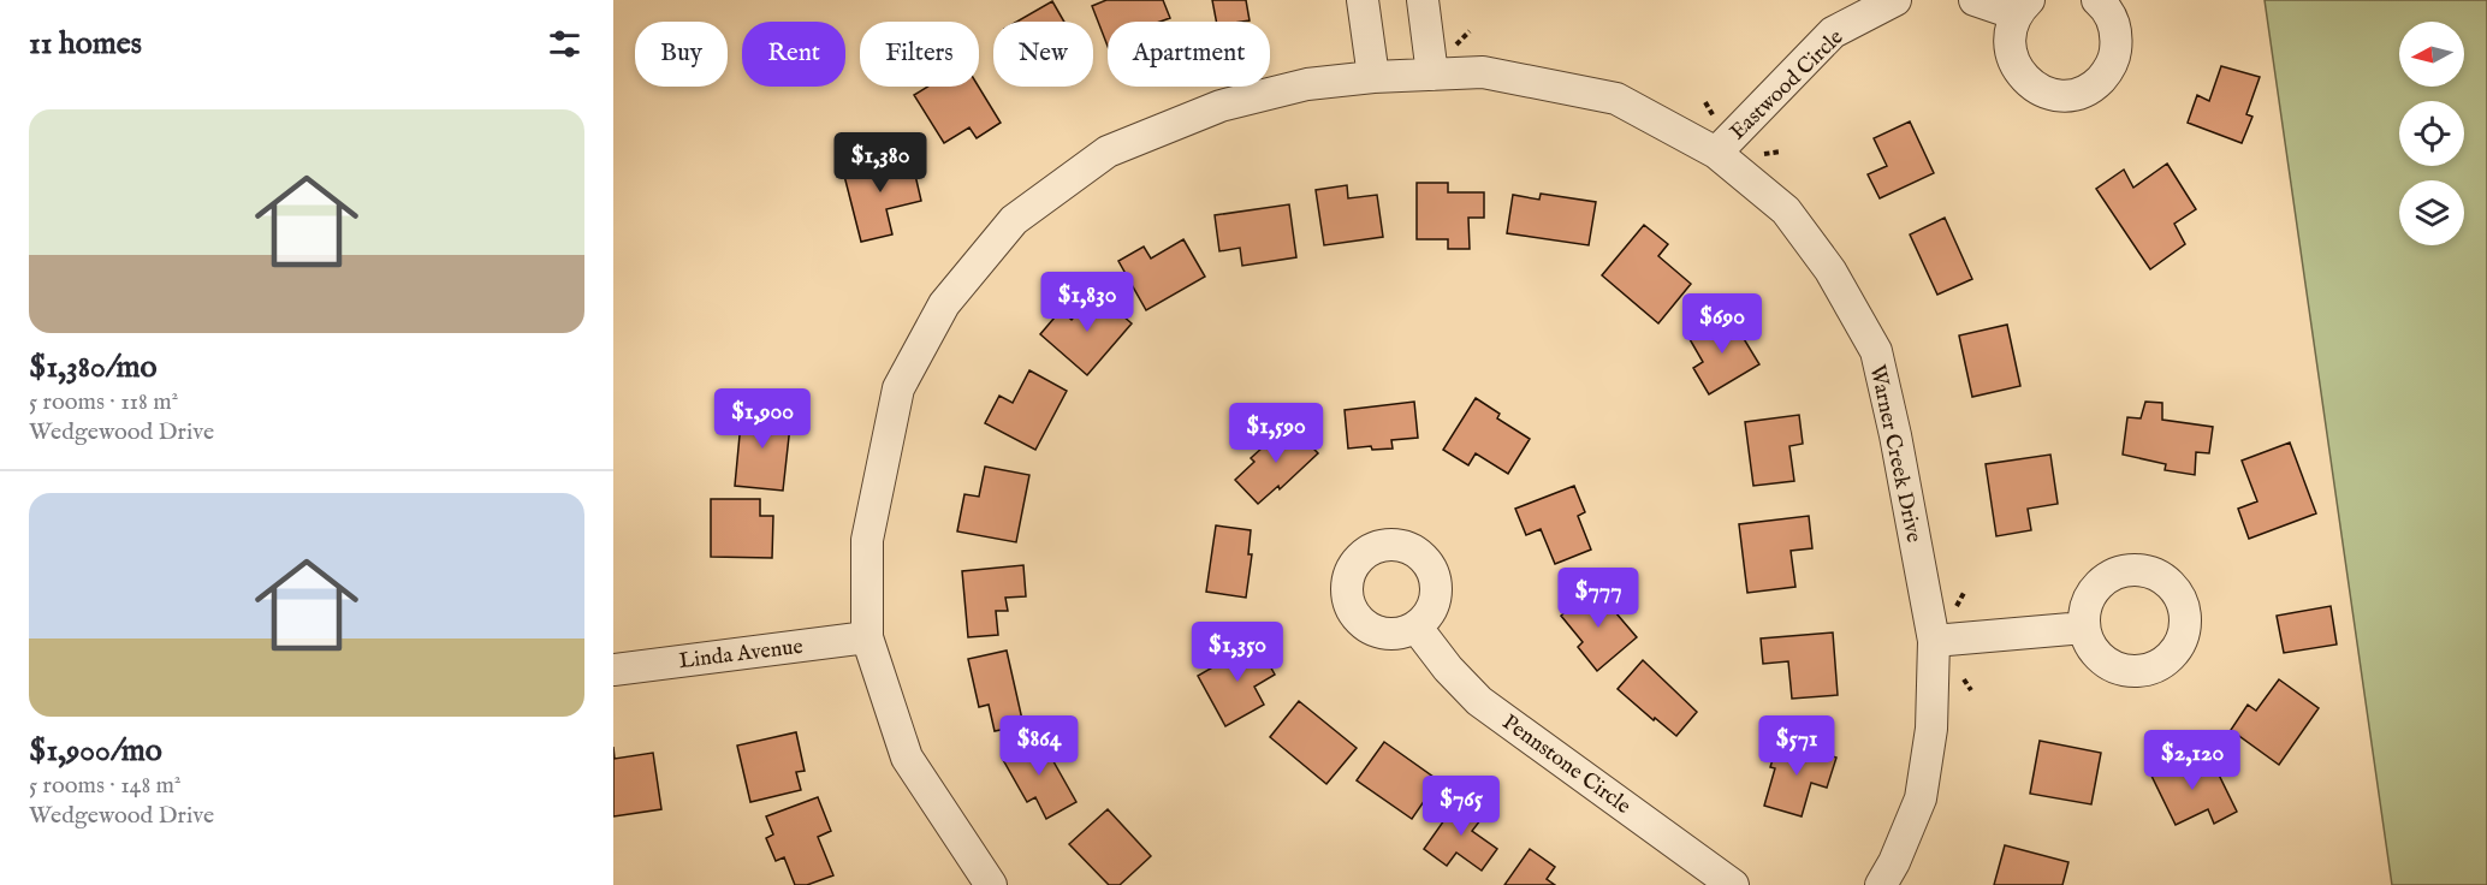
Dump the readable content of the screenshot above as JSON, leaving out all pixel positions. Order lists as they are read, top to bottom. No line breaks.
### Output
{"streets":{"street":["Eastwood Circle","Warner Creek Drive","Linda Avenue","Pennstone Circle"]},"crossings":[["Eastwood Circle","Warner Creek Drive"],["Warner Creek Drive","Linda Avenue"]],"north":"left","page":{"heading":"11 homes","chip":["Buy","Rent","Filters","New","Apartment"],"list":[{"name":"$1,380/mo","note":"5 rooms · 118 m² · Wedgewood Drive"},{"name":"$1,900/mo","note":"5 rooms · 148 m² · Wedgewood Drive"}],"price":["$1,380","$1,830","$690","$1,900","$1,590","$777","$1,350","$864","$571","$2,120","$765"]}}
